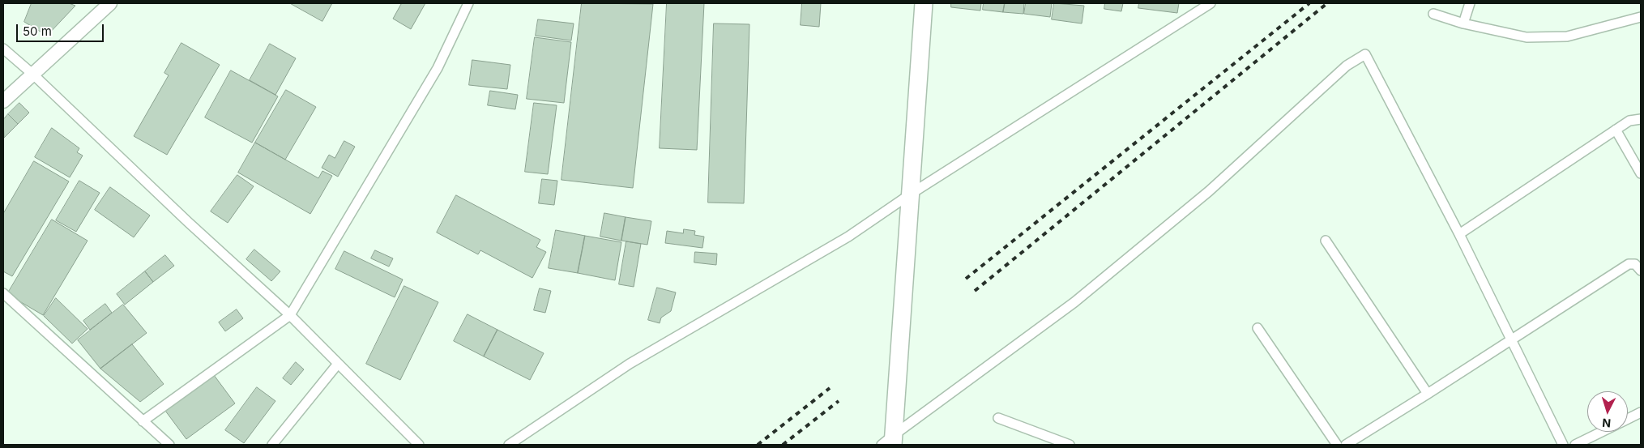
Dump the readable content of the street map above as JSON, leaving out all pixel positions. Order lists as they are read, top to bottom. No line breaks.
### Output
{"scale_bar":"50 m","north":"bottom"}
